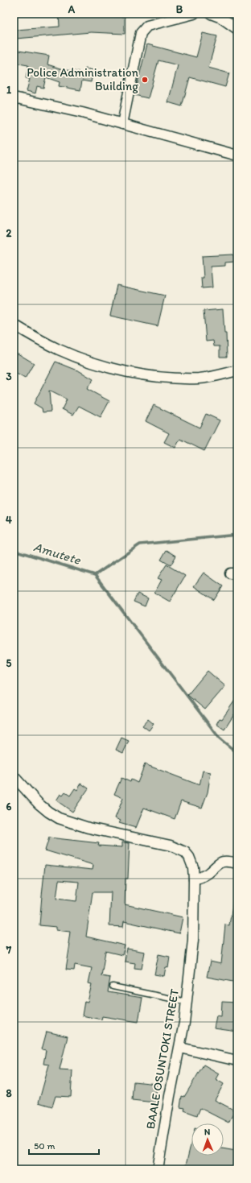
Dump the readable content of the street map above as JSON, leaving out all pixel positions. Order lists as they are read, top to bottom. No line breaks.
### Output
{"streets":{"street":["BAALE OSUNTOKI STREET"]},"water":["Amutete"],"places":["Police Administration Building"],"scale_bar":"50 m","north":"top","grid":{"columns":["A","B"],"rows":["1","2","3","4","5","6","7","8"]}}
